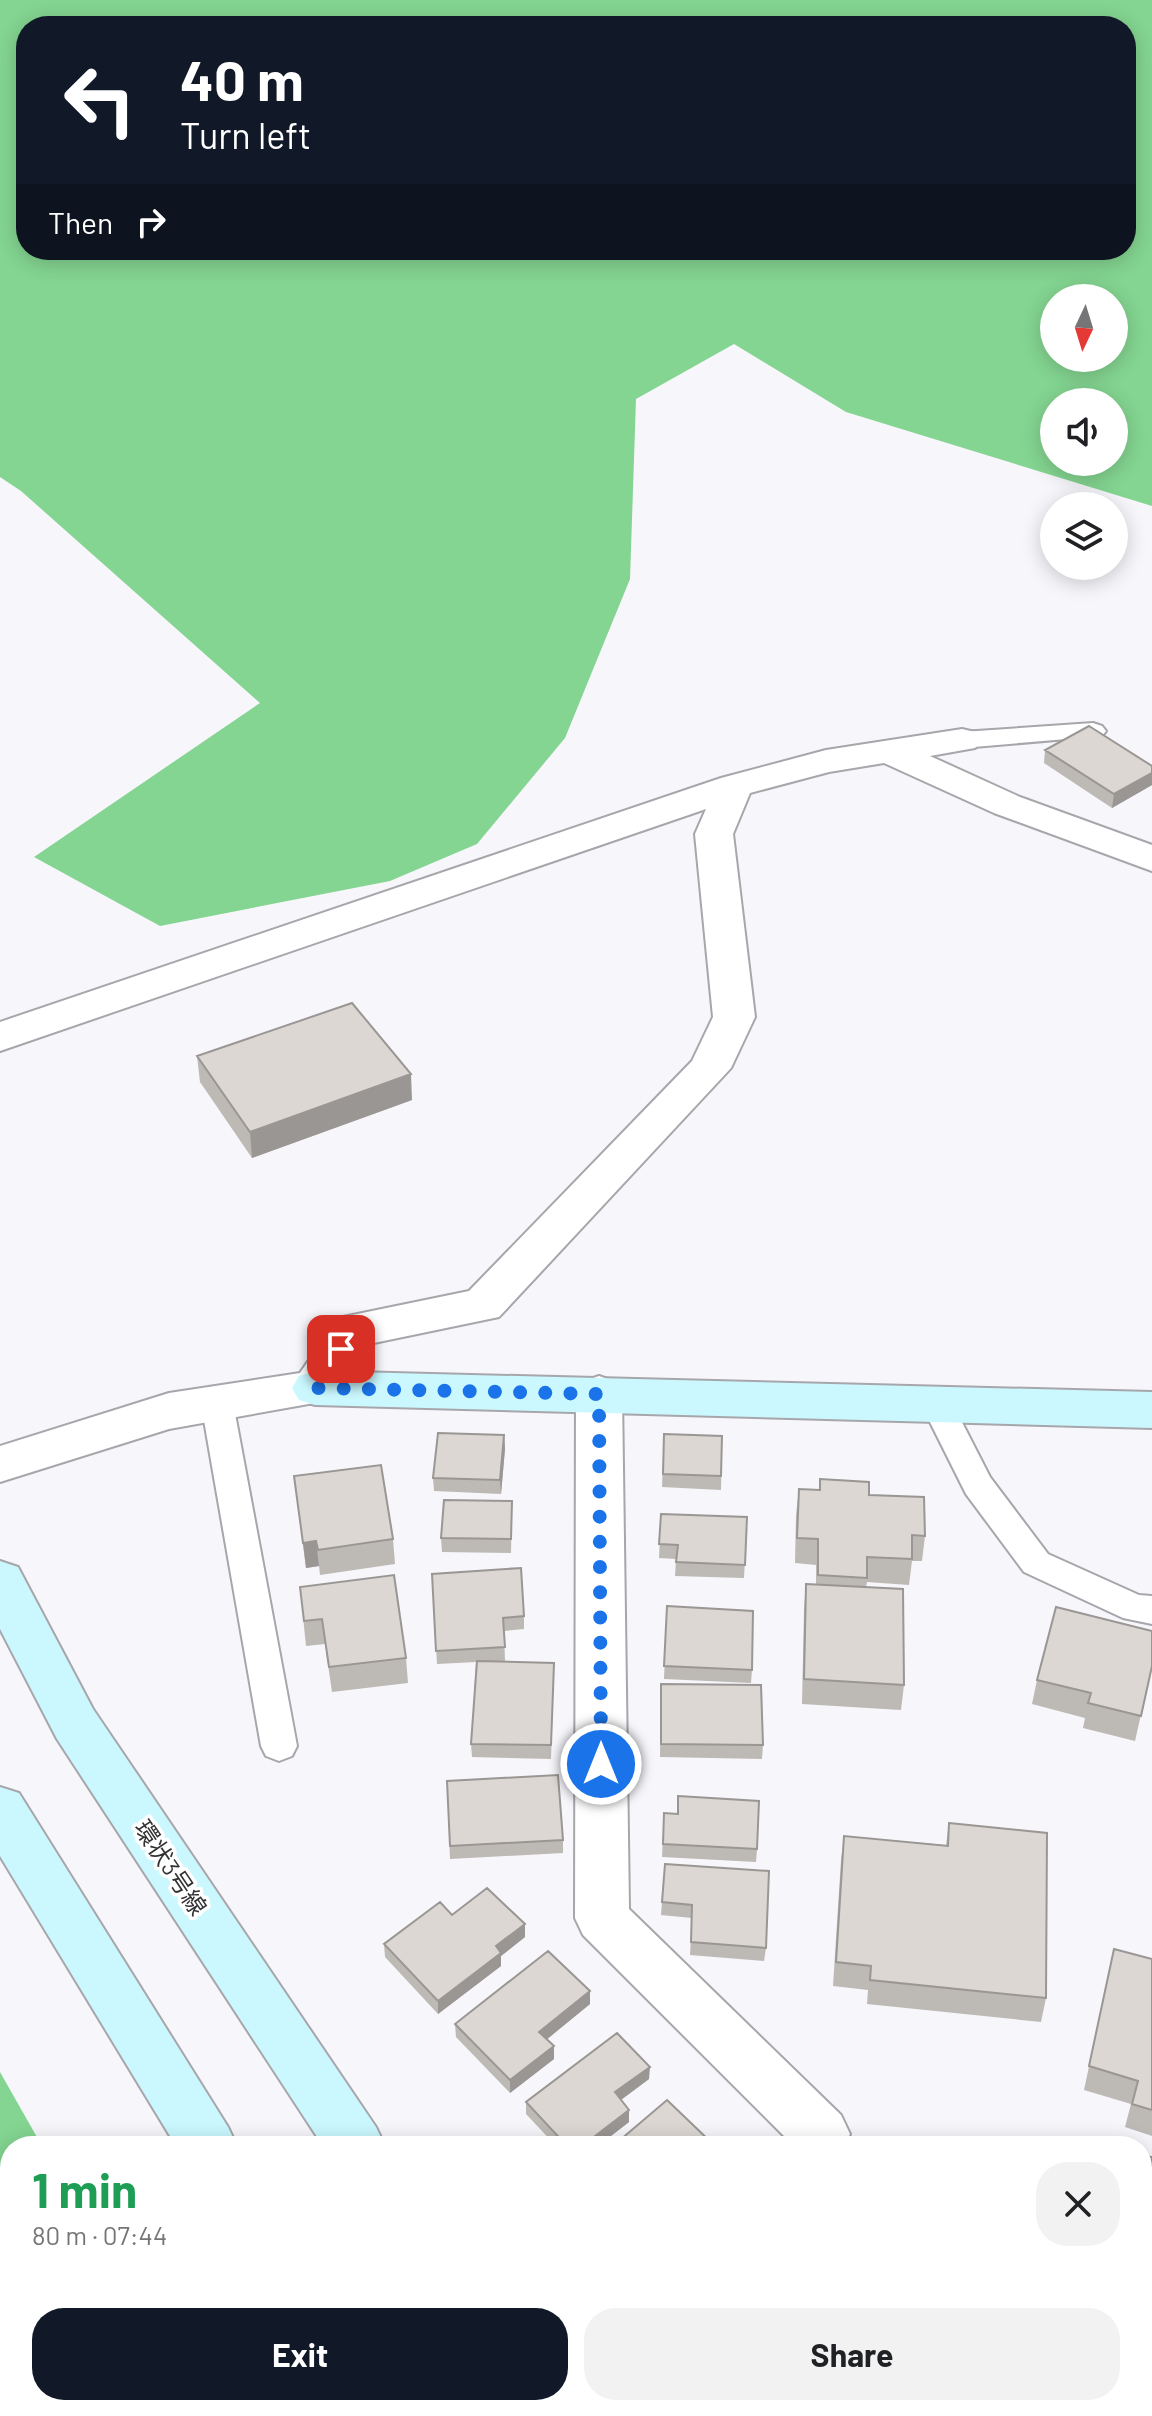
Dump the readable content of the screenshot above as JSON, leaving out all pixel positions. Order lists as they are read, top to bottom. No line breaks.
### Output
{"streets":{"street":["環状3号線"]},"north":"bottom","page":{"turn":["40 m","Turn left"],"then":"Then","heading":["1 min","80 m · 07:44"],"buttons":["Exit","Share"]}}
